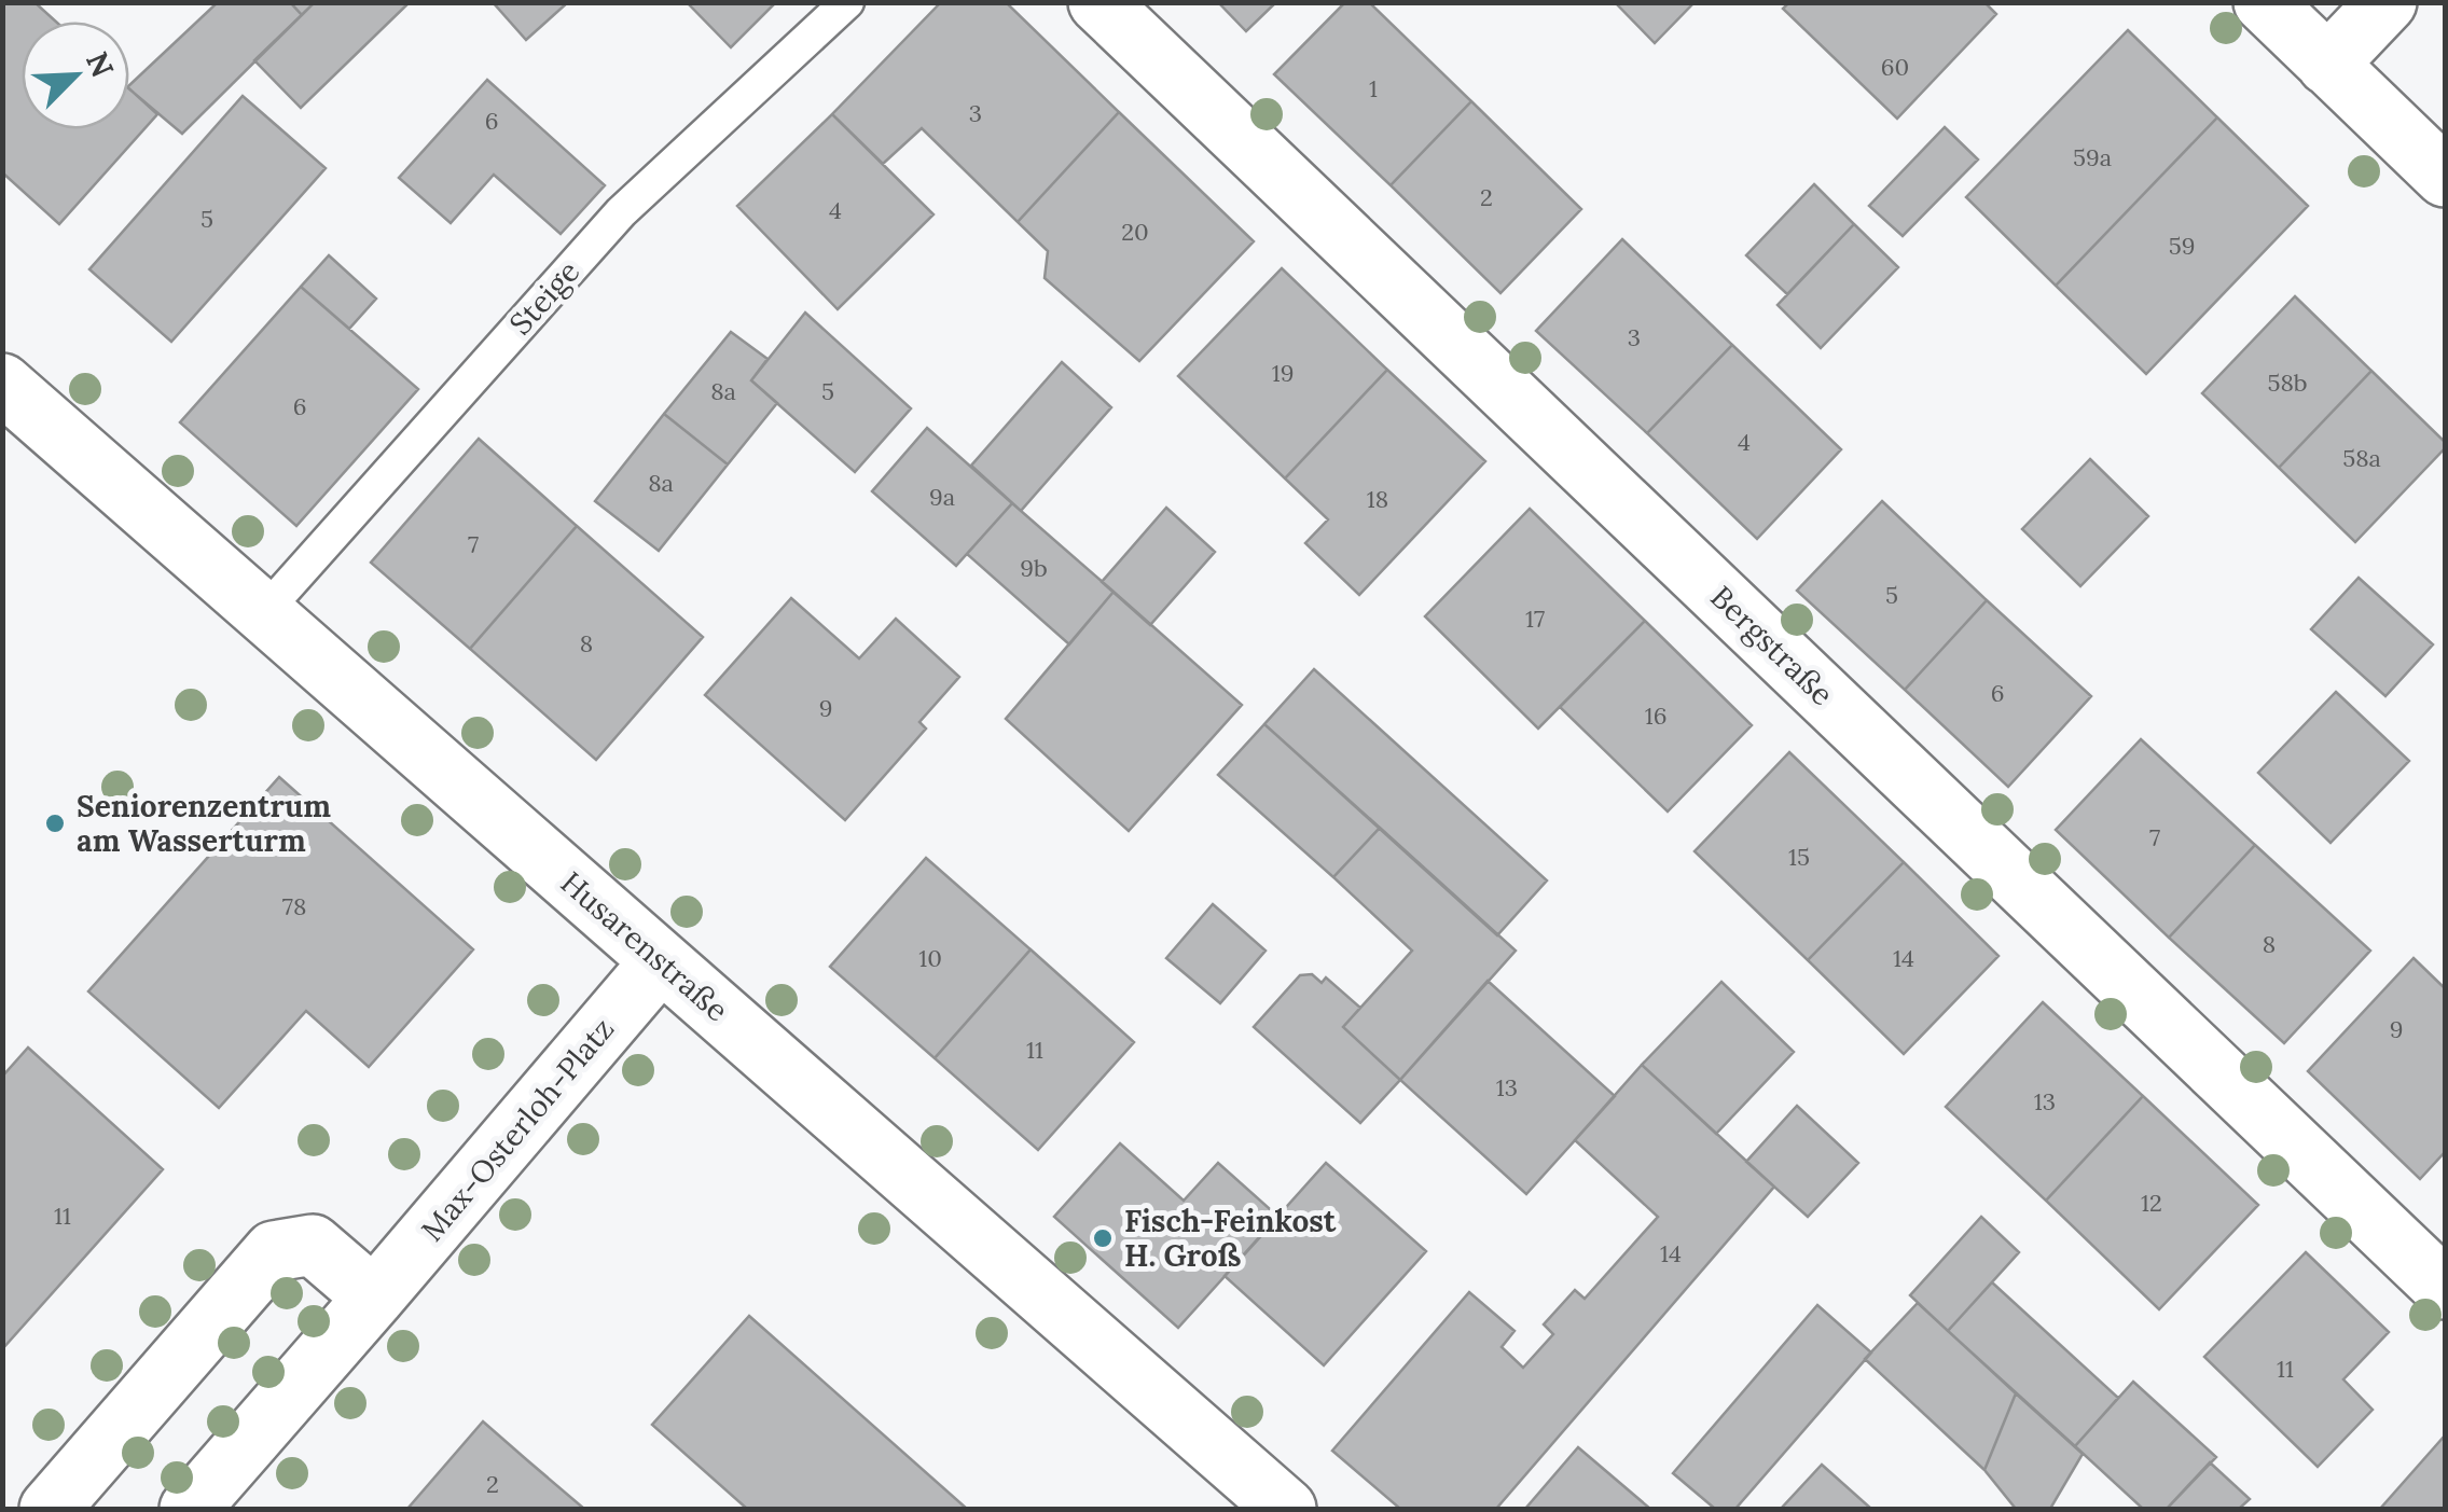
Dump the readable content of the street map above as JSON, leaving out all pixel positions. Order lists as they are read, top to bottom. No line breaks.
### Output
{"streets":{"street":["Bergstraße","Husarenstraße","Max-Osterloh-Platz"],"lane":["Steige"]},"crossings":[["Steige","Husarenstraße"],["Husarenstraße","Max-Osterloh-Platz"]],"places":["Seniorenzentrum am Wasserturm","Fisch-Feinkost H. Groß"],"house_numbers":["60","1","3","6","59a","2","4","5","20","59","3","19","58b","8a","5","6","4","58a","8a","9a","18","7","9b","5","17","8","6","9","16","7","15","78","8","10","14","9","11","13","13","12","11","14","11","2"],"north":"top right"}
